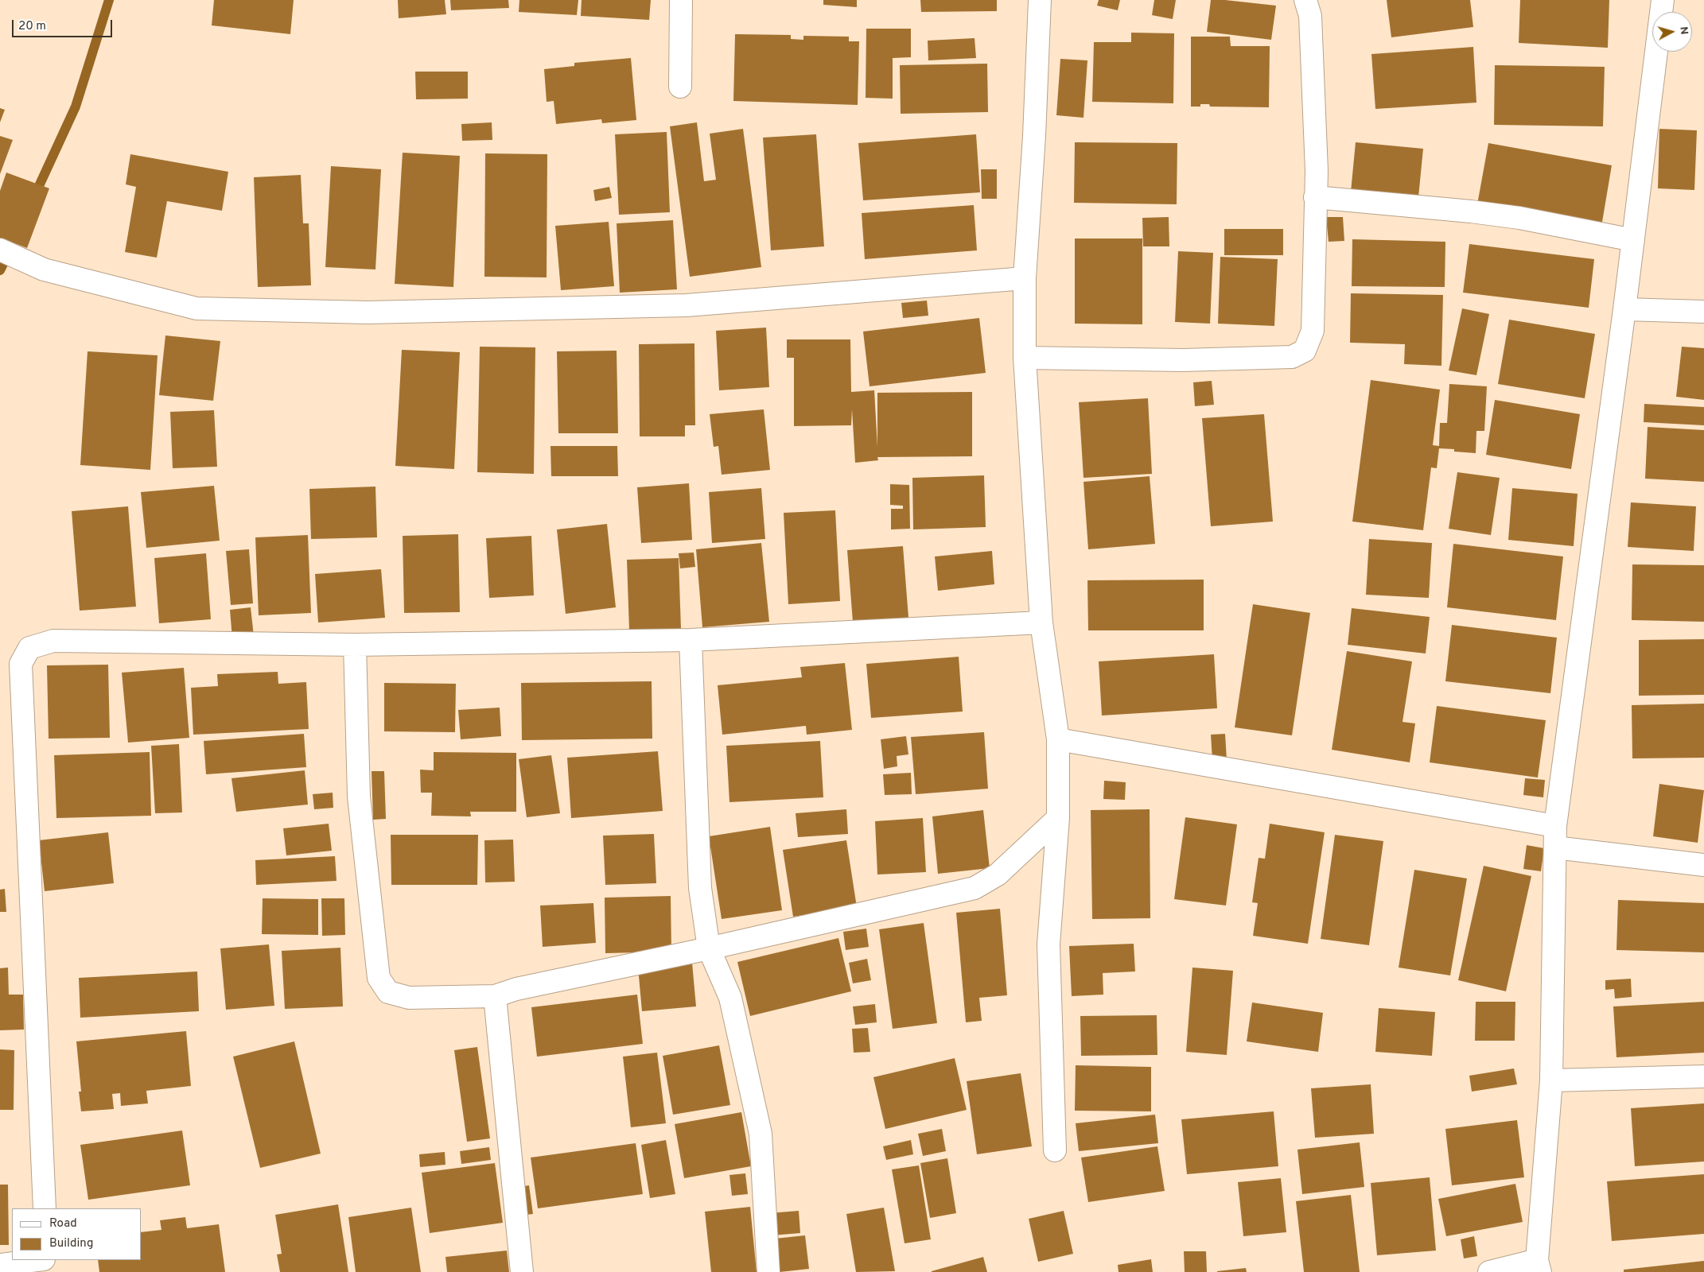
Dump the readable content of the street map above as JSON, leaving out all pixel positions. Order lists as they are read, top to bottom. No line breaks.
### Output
{"legend":["Road","Building"],"scale_bar":"20 m","north":"right"}
